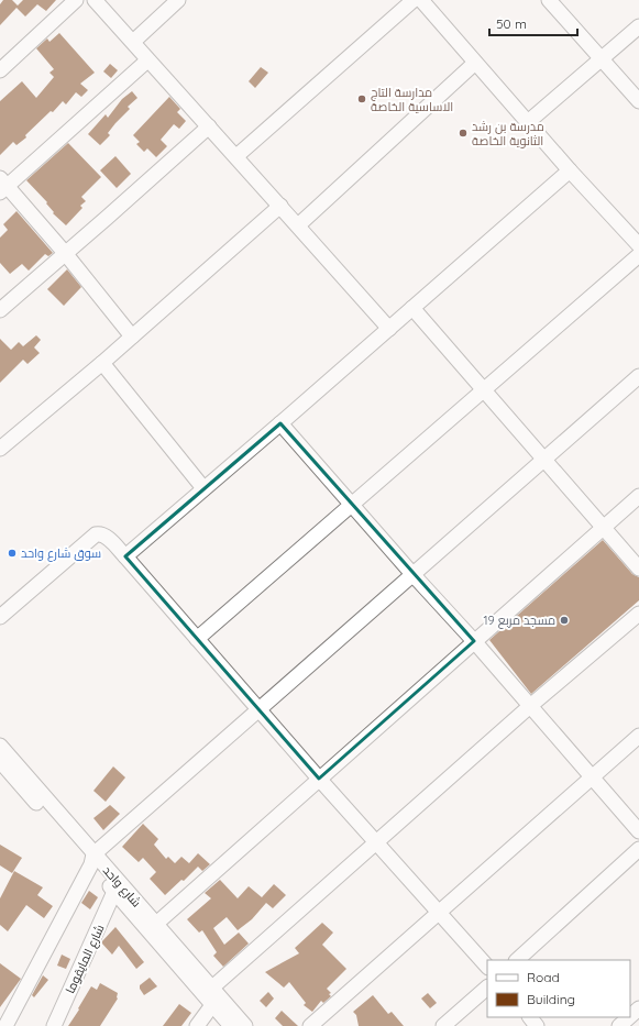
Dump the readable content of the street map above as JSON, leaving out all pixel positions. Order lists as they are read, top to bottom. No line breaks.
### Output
{"streets":{"street":["شارع واحد","شارع المايقوما"]},"crossings":[["شارع واحد","شارع المايقوما"]],"places":["مدارسة التاج الاساسية الخاصة","مدرسة بن رشد الثانوية الخاصة","سوق شارع واحد","مسجد مربع 19"],"legend":["Road","Building"],"scale_bar":"50 m"}
